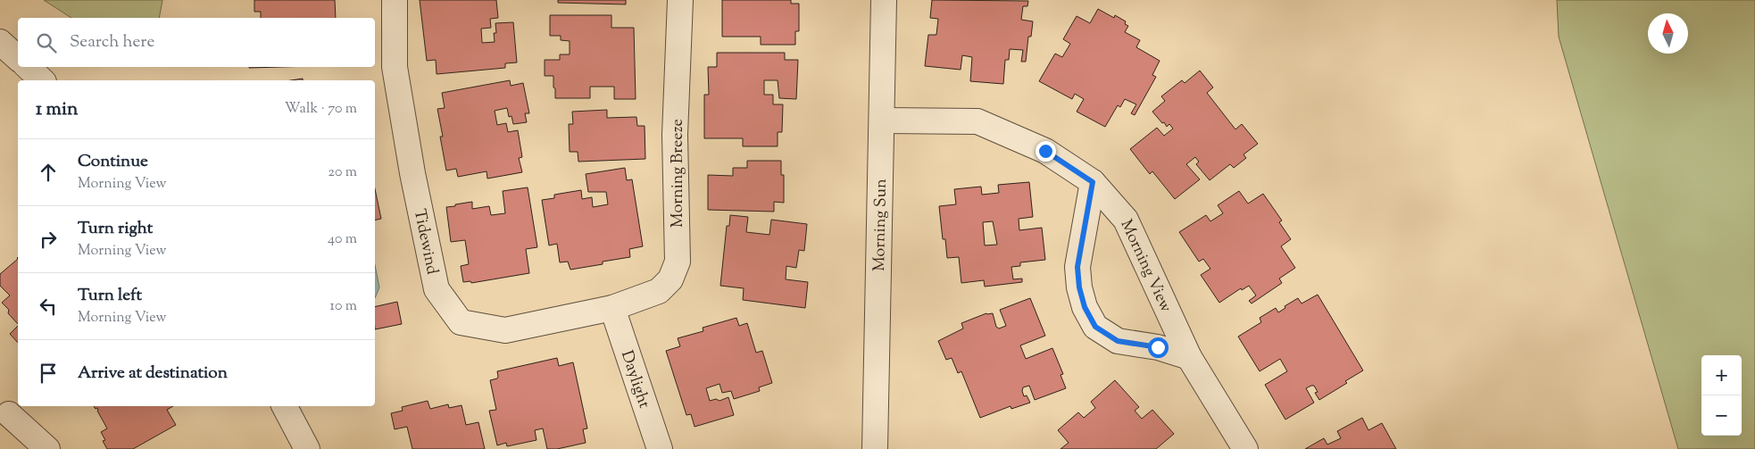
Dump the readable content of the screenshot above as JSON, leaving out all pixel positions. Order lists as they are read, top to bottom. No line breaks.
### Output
{"streets":{"street":["Morning Breeze","Morning Sun","Tidewind","Morning View","Daylight"]},"crossings":[["Morning Breeze","Tidewind"],["Morning Breeze","Daylight"],["Morning Sun","Morning View"],["Tidewind","Daylight"]],"north":"top","page":{"search":"Search here","heading":["1 min","Walk · 70 m"],"list":[["Continue","Morning View","20 m"],["Turn right","Morning View","40 m"],["Turn left","Morning View","10 m"],"Arrive at destination"],"map_buttons":["+","−"]}}
